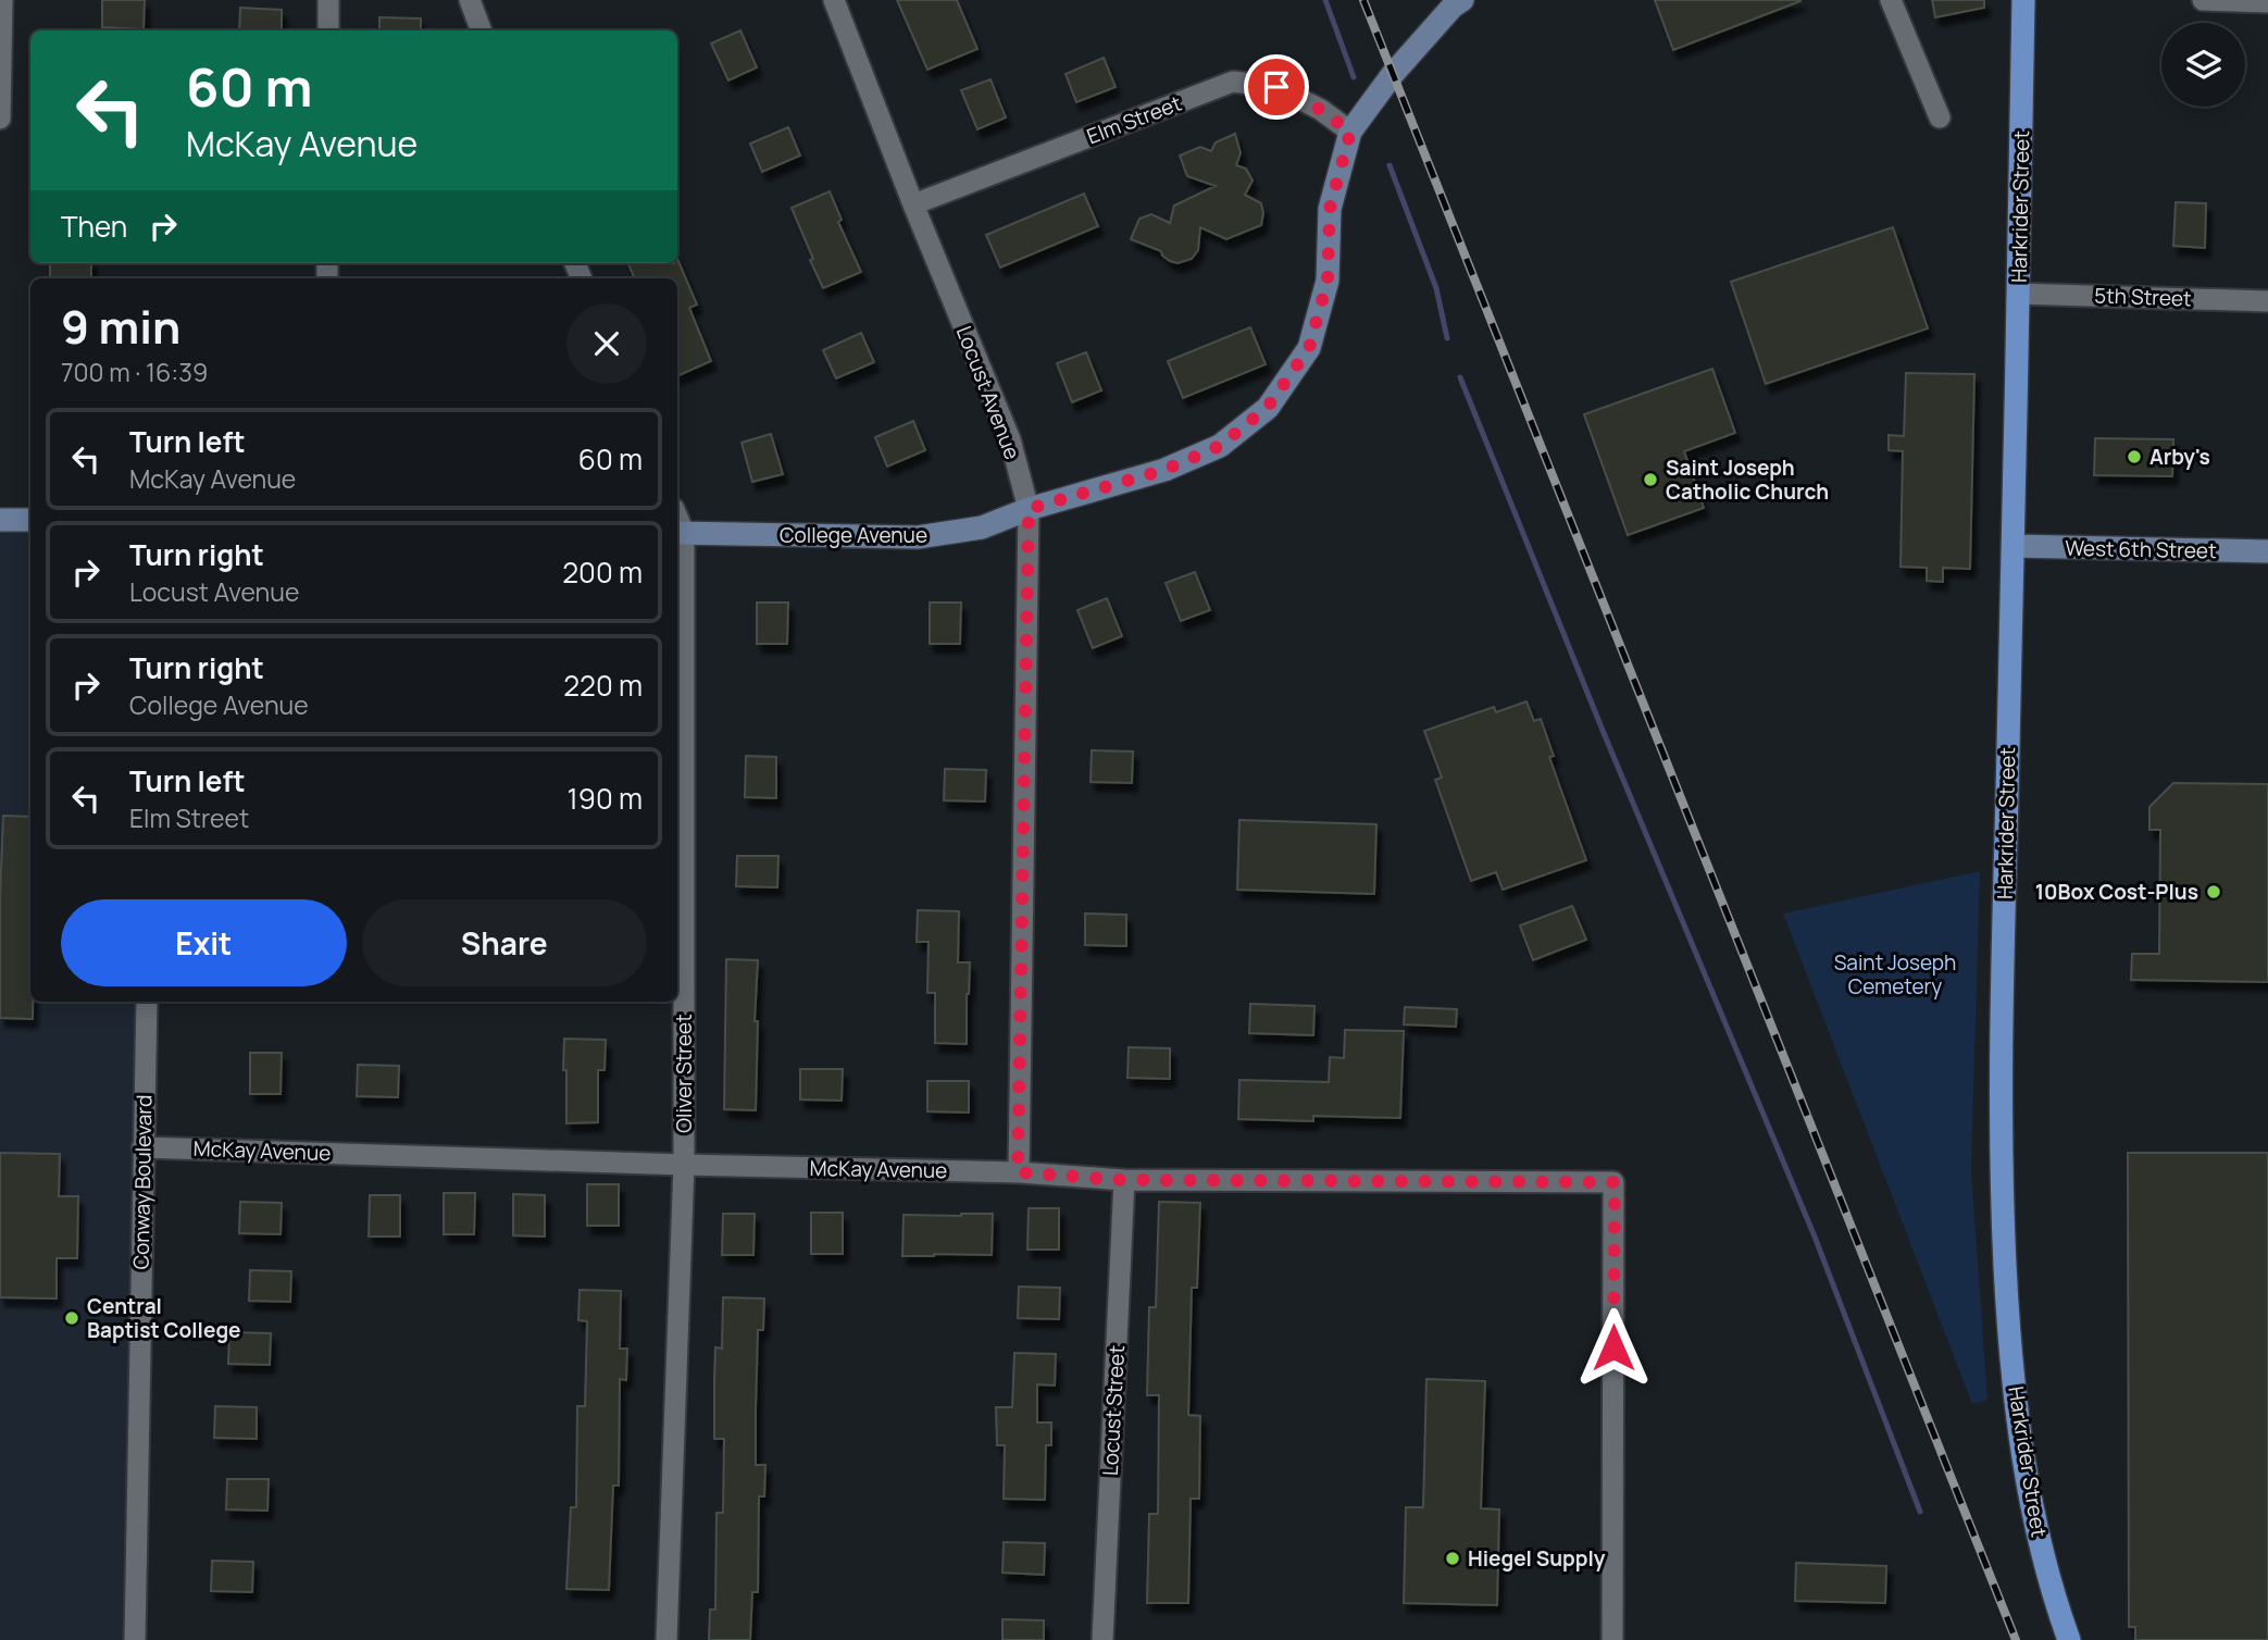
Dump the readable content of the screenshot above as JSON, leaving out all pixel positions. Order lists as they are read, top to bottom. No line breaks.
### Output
{"streets":{"main road":["Harkrider Street"],"street":["Elm Street","5th Street","Locust Avenue","College Avenue","West 6th Street","Oliver Street","McKay Avenue","Conway Boulevard","Locust Street"]},"crossings":[["Elm Street","Locust Avenue"],["Elm Street","College Avenue"],["Harkrider Street","5th Street"],["Harkrider Street","West 6th Street"],["Locust Avenue","College Avenue"],["Locust Avenue","McKay Avenue"],["College Avenue","Oliver Street"],["Oliver Street","McKay Avenue"],["McKay Avenue","Conway Boulevard"],["McKay Avenue","Locust Street"]],"parks":["Saint Joseph Cemetery"],"places":["Arby's","Saint Joseph Catholic Church","10Box Cost-Plus","Central Baptist College","Hiegel Supply"],"page":{"turn":["60 m","McKay Avenue"],"then":"Then","heading":["9 min","700 m · 16:39"],"list":[{"name":"Turn left","note":"McKay Avenue","value":"60 m"},{"name":"Turn right","note":"Locust Avenue","value":"200 m"},{"name":"Turn right","note":"College Avenue","value":"220 m"},{"name":"Turn left","note":"Elm Street","value":"190 m"}],"buttons":["Exit","Share"]}}
